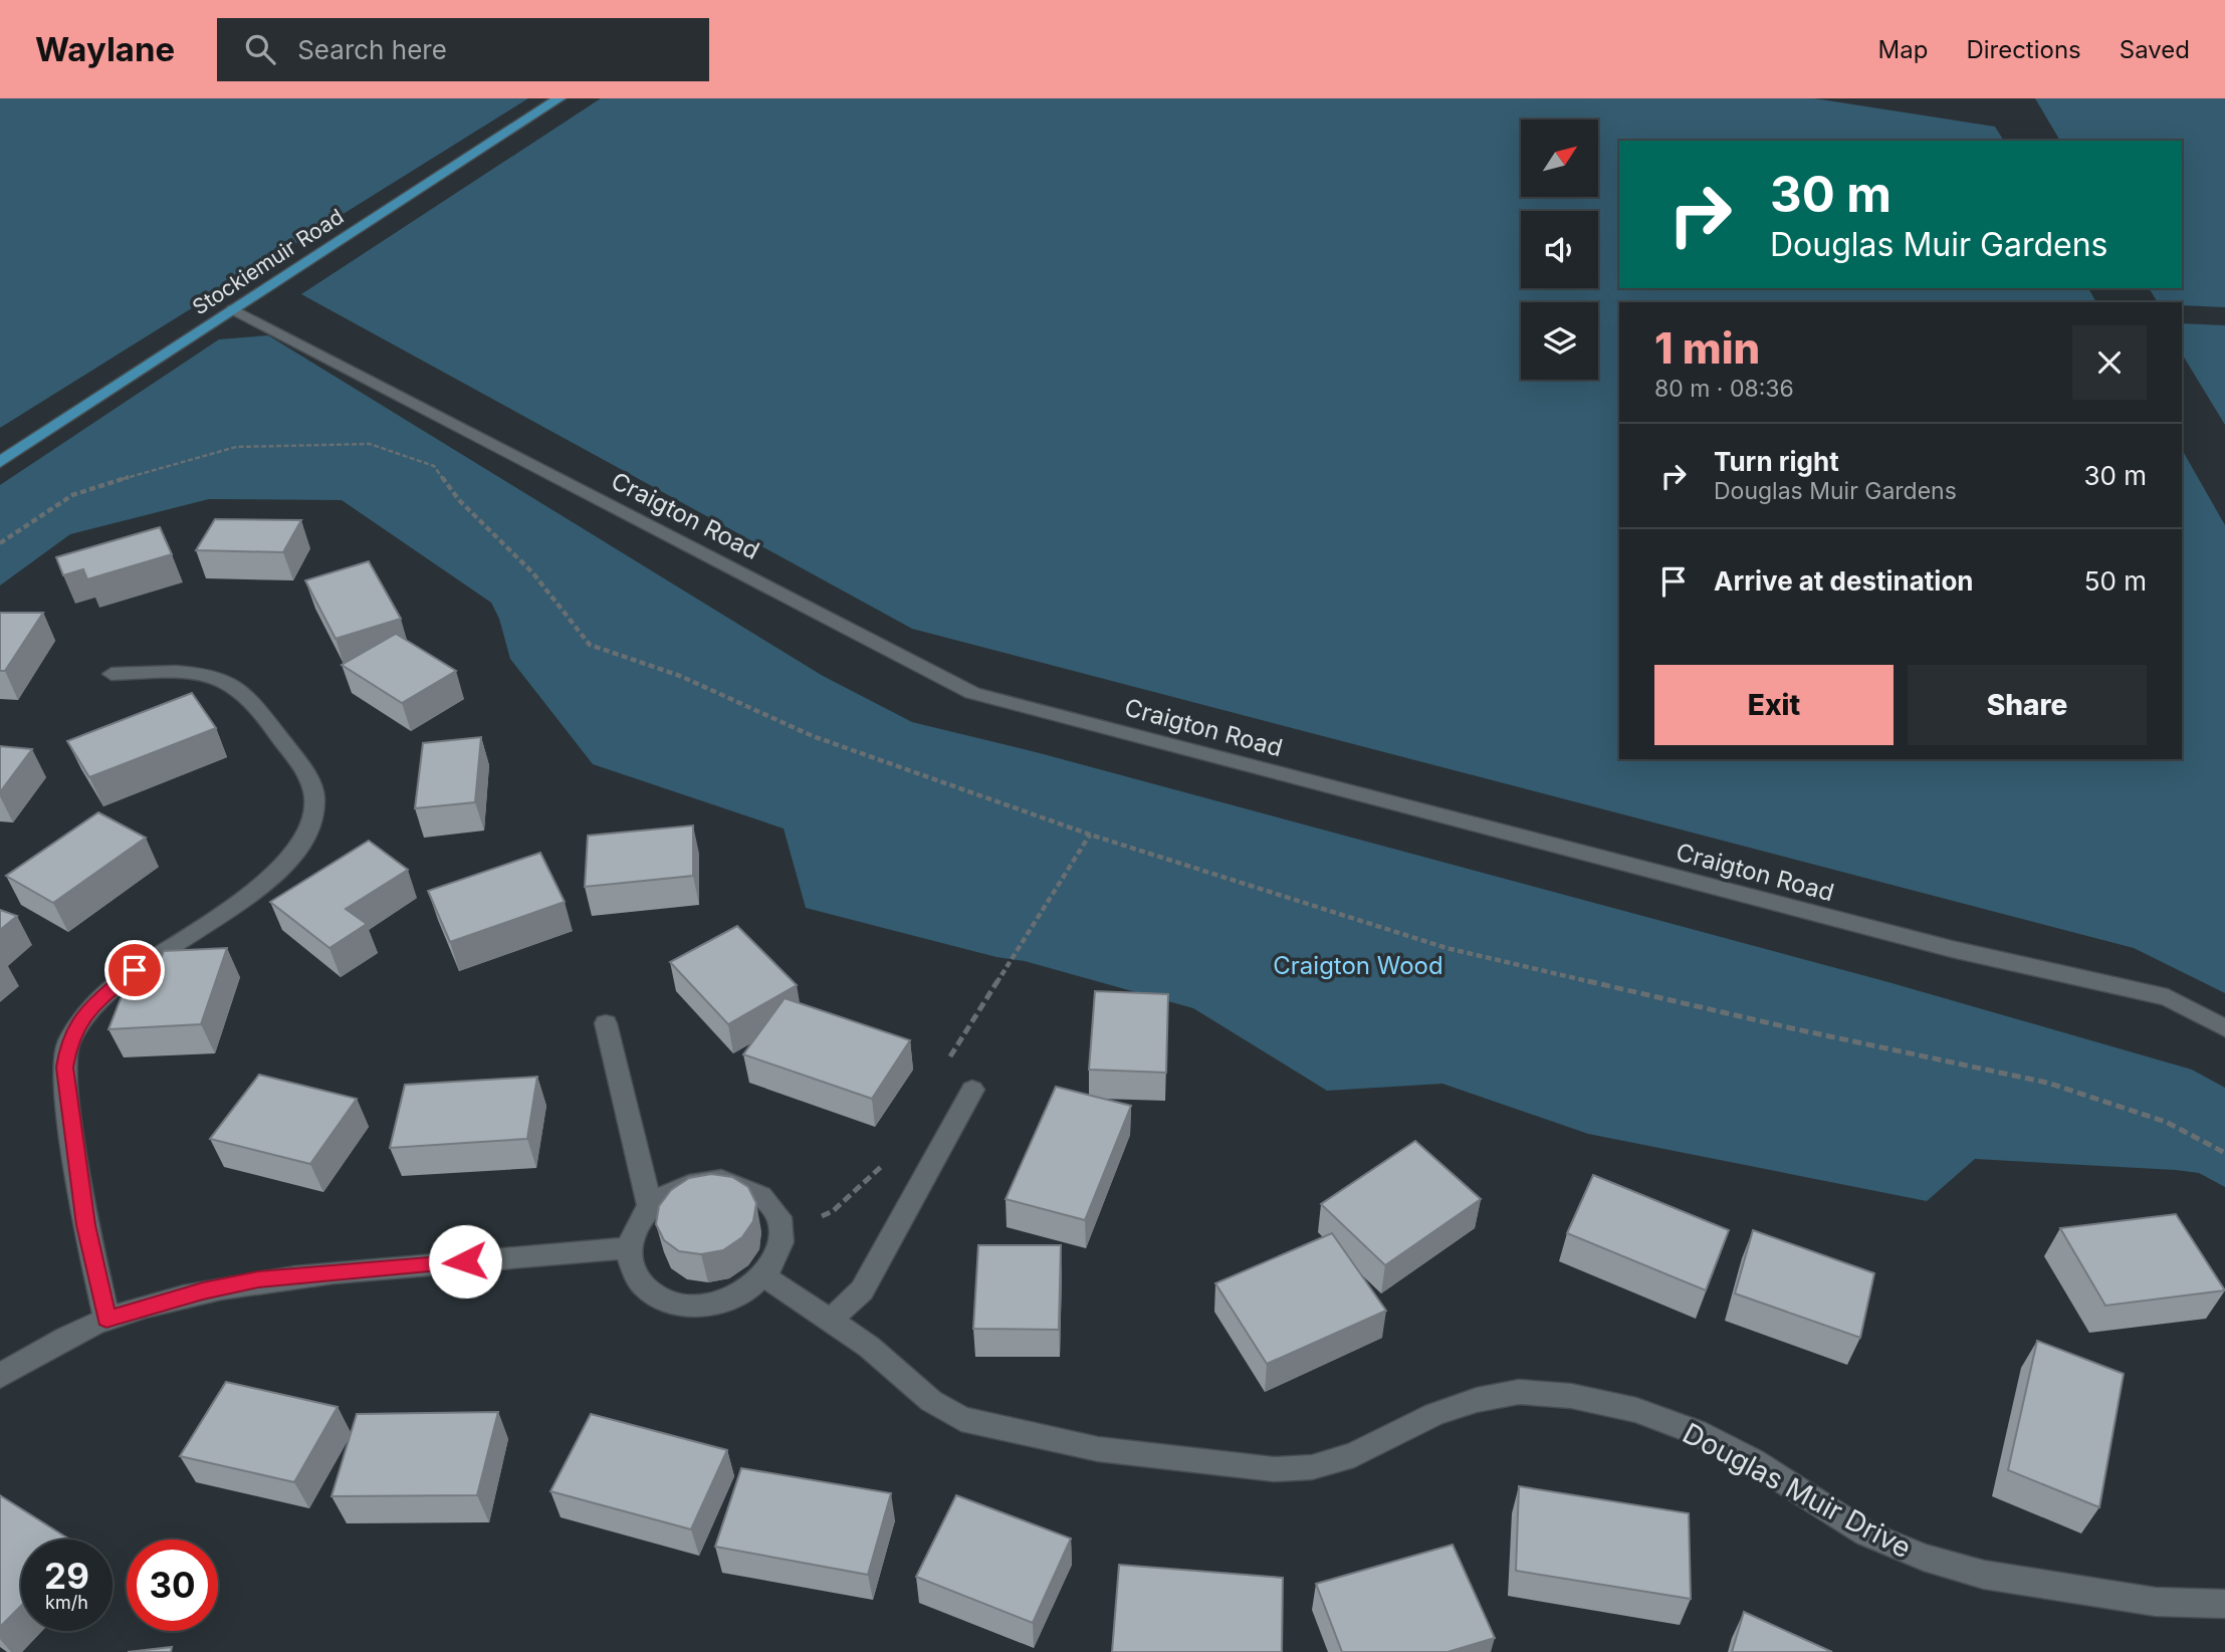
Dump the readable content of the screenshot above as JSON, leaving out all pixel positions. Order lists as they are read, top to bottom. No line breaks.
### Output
{"streets":{"main road":["Stockiemuir Road"],"street":["Craigton Road","Douglas Muir Drive"]},"crossings":[["Stockiemuir Road","Craigton Road"]],"parks":["Craigton Wood"],"north":"top right","page":{"header":"Waylane","search":"Search here","nav":["Map","Directions","Saved"],"turn":["30 m","Douglas Muir Gardens"],"heading":["1 min","80 m · 08:36"],"list":[{"name":"Turn right","note":"Douglas Muir Gardens","value":"30 m"},{"name":"Arrive at destination","value":"50 m"}],"buttons":["Exit","Share"],"speed":"29 km/h","limit":"30"}}
